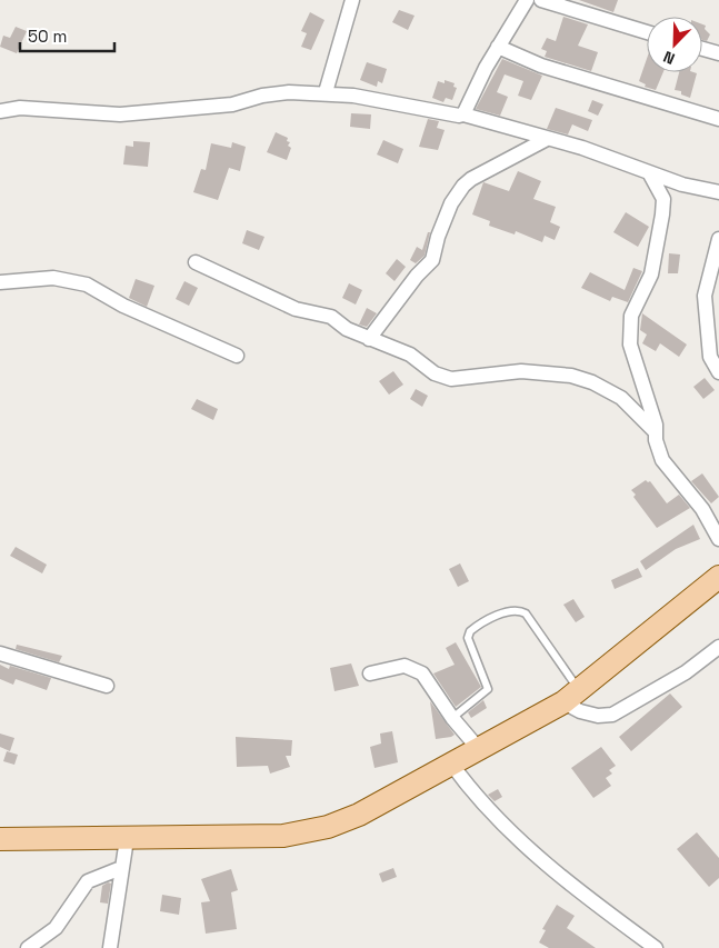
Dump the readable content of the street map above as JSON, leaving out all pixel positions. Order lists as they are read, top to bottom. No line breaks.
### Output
{"scale_bar":"50 m","north":"bottom left"}
